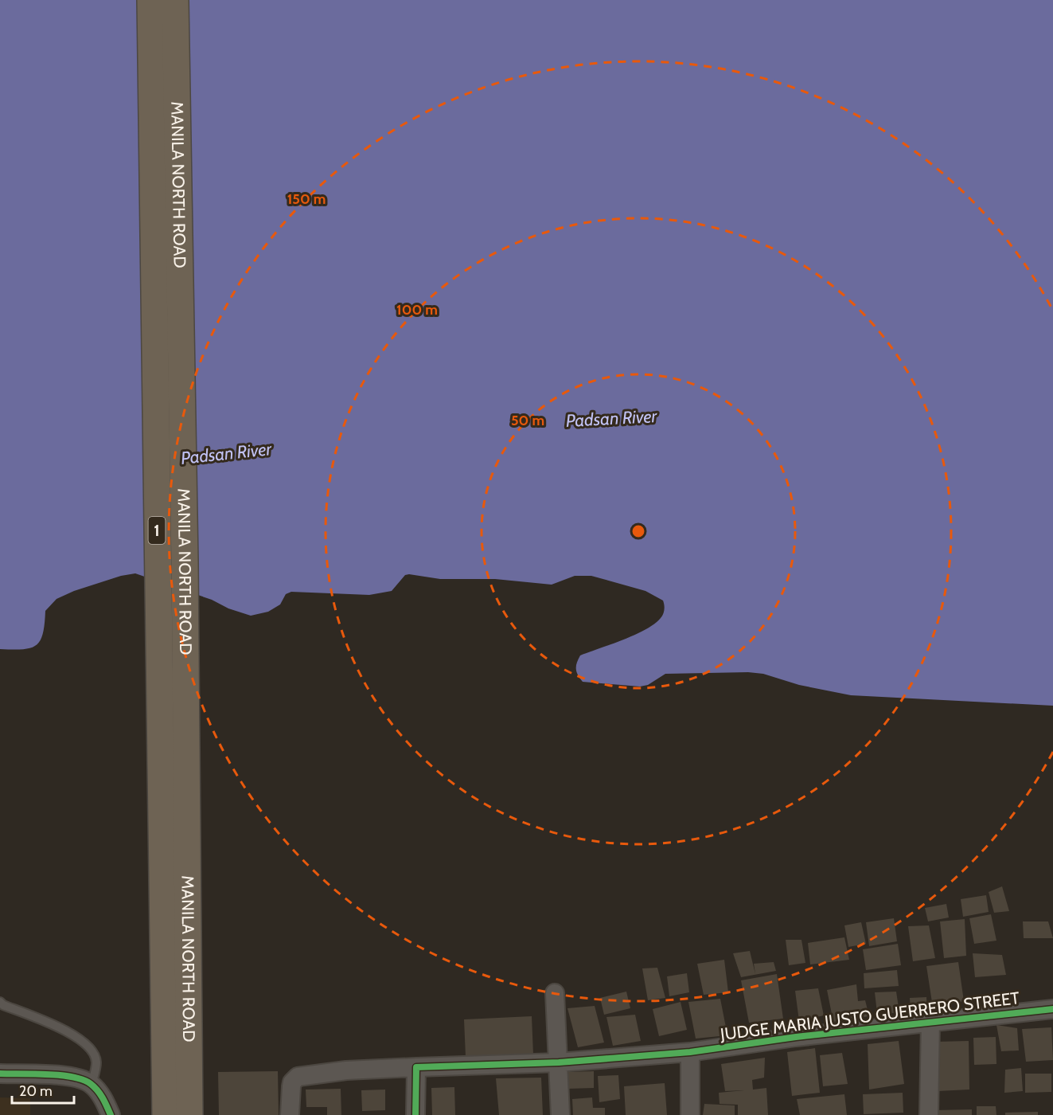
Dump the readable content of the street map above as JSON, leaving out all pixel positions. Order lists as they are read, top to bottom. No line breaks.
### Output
{"streets":{"highway":["MANILA NORTH ROAD","1"],"street":["JUDGE MARIA JUSTO GUERRERO STREET"]},"water":["Padsan River"],"scale_bar":"20 m","rings":["150 m","100 m","50 m"]}
